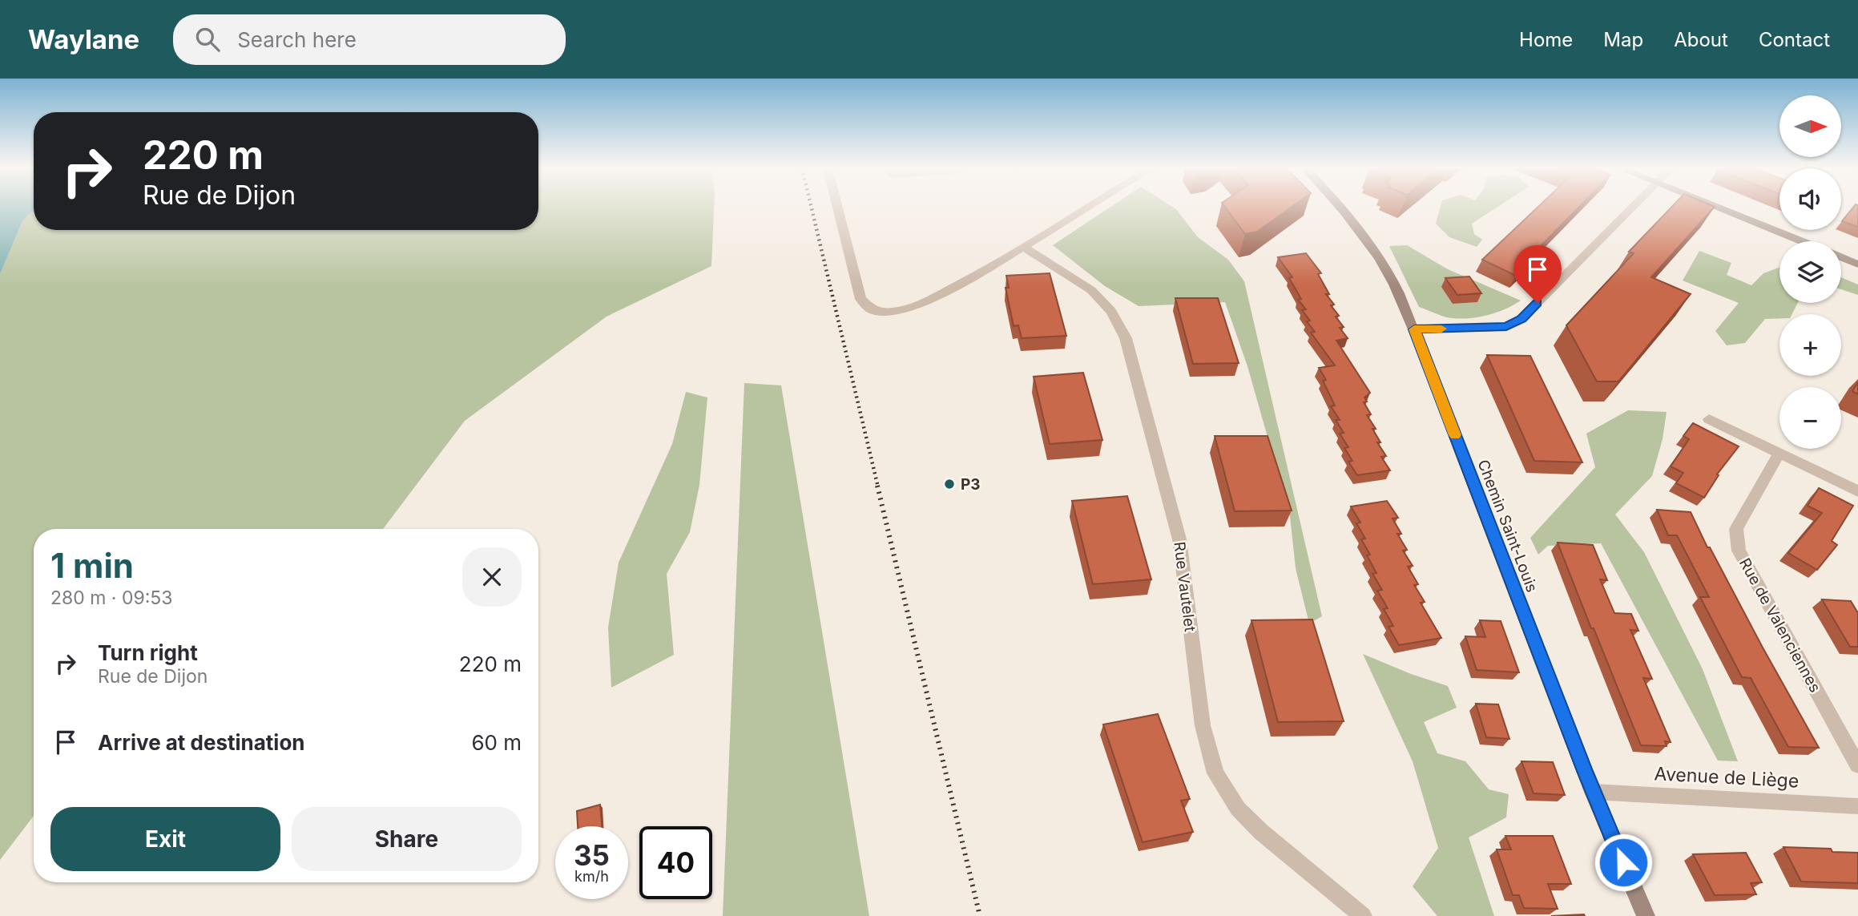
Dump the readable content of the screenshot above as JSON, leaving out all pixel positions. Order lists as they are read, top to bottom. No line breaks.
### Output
{"streets":{"street":["Chemin Saint-Louis","Rue Vautelet","Rue de Valenciennes","Avenue de Liège"]},"crossings":[["Chemin Saint-Louis","Avenue de Liège"]],"places":["P3"],"north":"right","page":{"header":"Waylane","search":"Search here","nav":["Home","Map","About","Contact"],"map_buttons":["+","−"],"turn":["220 m","Rue de Dijon"],"heading":["1 min","280 m · 09:53"],"list":[{"name":"Turn right","note":"Rue de Dijon","value":"220 m"},{"name":"Arrive at destination","value":"60 m"}],"buttons":["Exit","Share"],"speed":"35 km/h","limit":"40"}}
